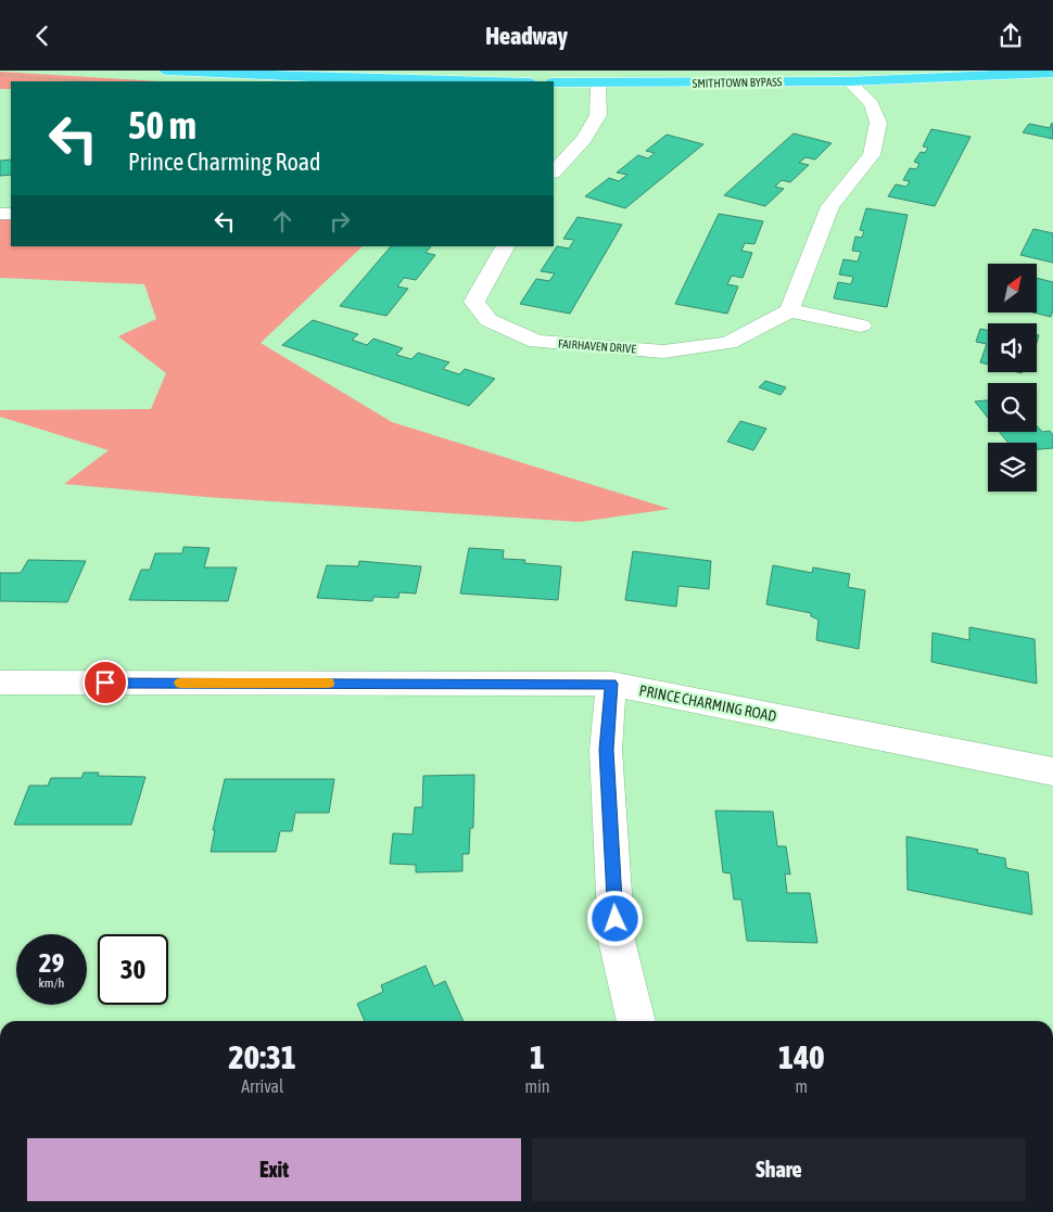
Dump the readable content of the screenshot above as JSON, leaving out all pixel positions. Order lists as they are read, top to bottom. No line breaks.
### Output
{"streets":{"highway":["SMITHTOWN BYPASS"],"street":["FAIRHAVEN DRIVE","PRINCE CHARMING ROAD"]},"north":"top right","page":{"header":"Headway","turn":["50 m","Prince Charming Road"],"speed":"29 km/h","limit":"30","eta":["20:31","Arrival","1","min","140","m"],"buttons":["Exit","Share"]}}
